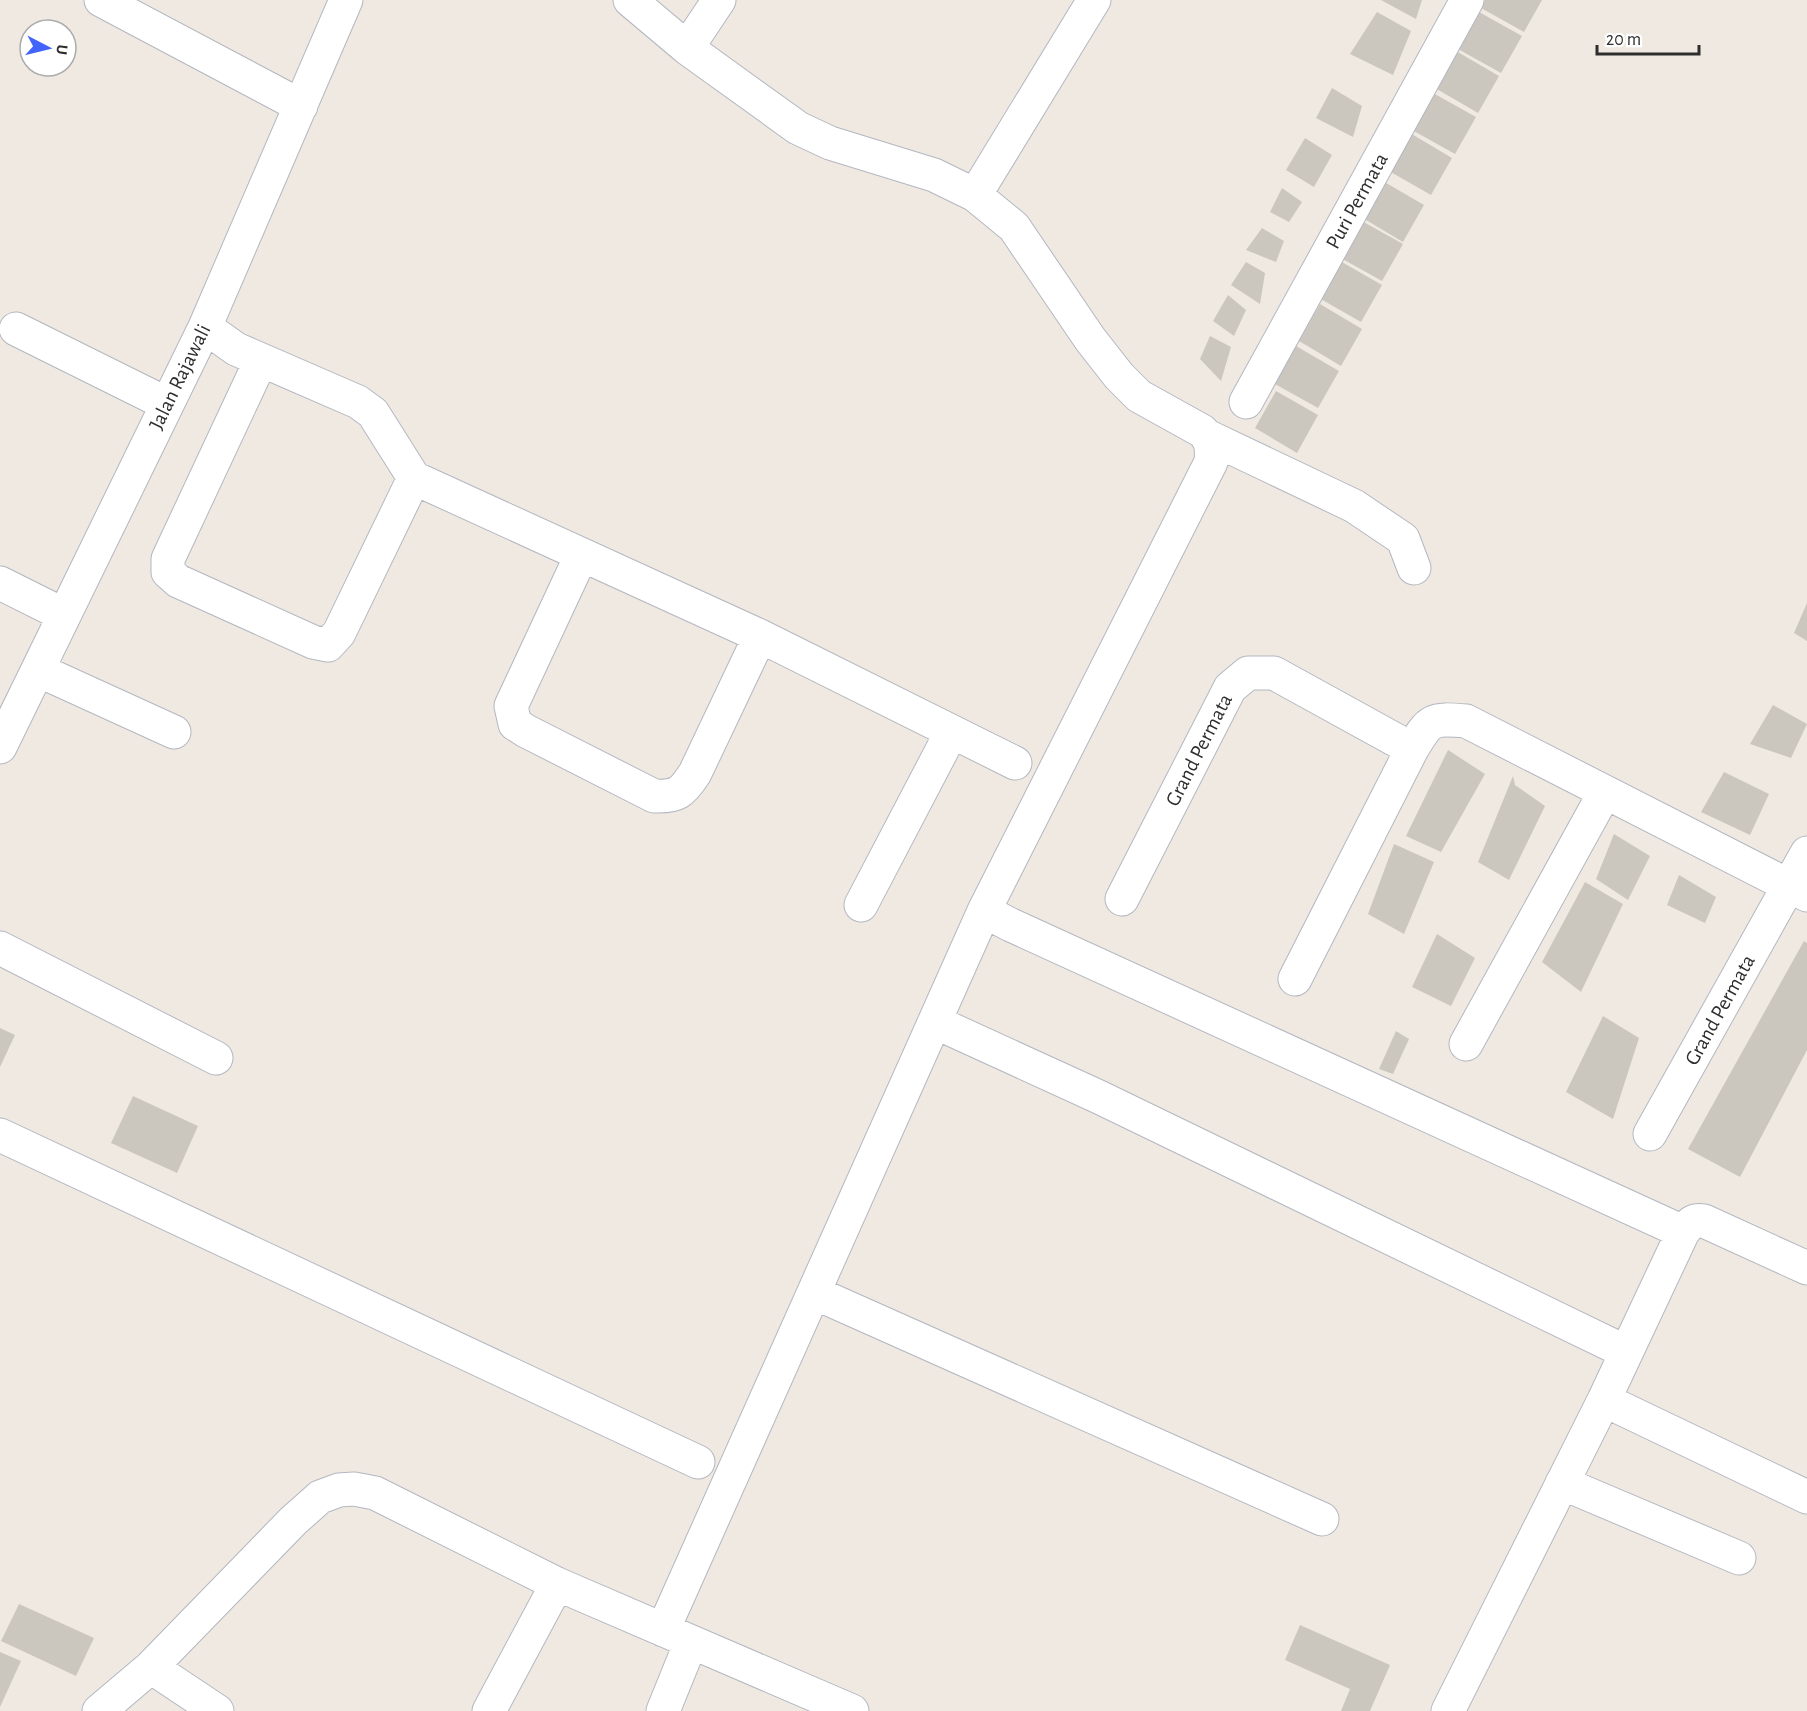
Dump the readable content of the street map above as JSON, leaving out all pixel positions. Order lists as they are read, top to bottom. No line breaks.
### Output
{"streets":{"street":["Puri Permata","Jalan Rajawali","Grand Permata"]},"scale_bar":"20 m","north":"right"}
